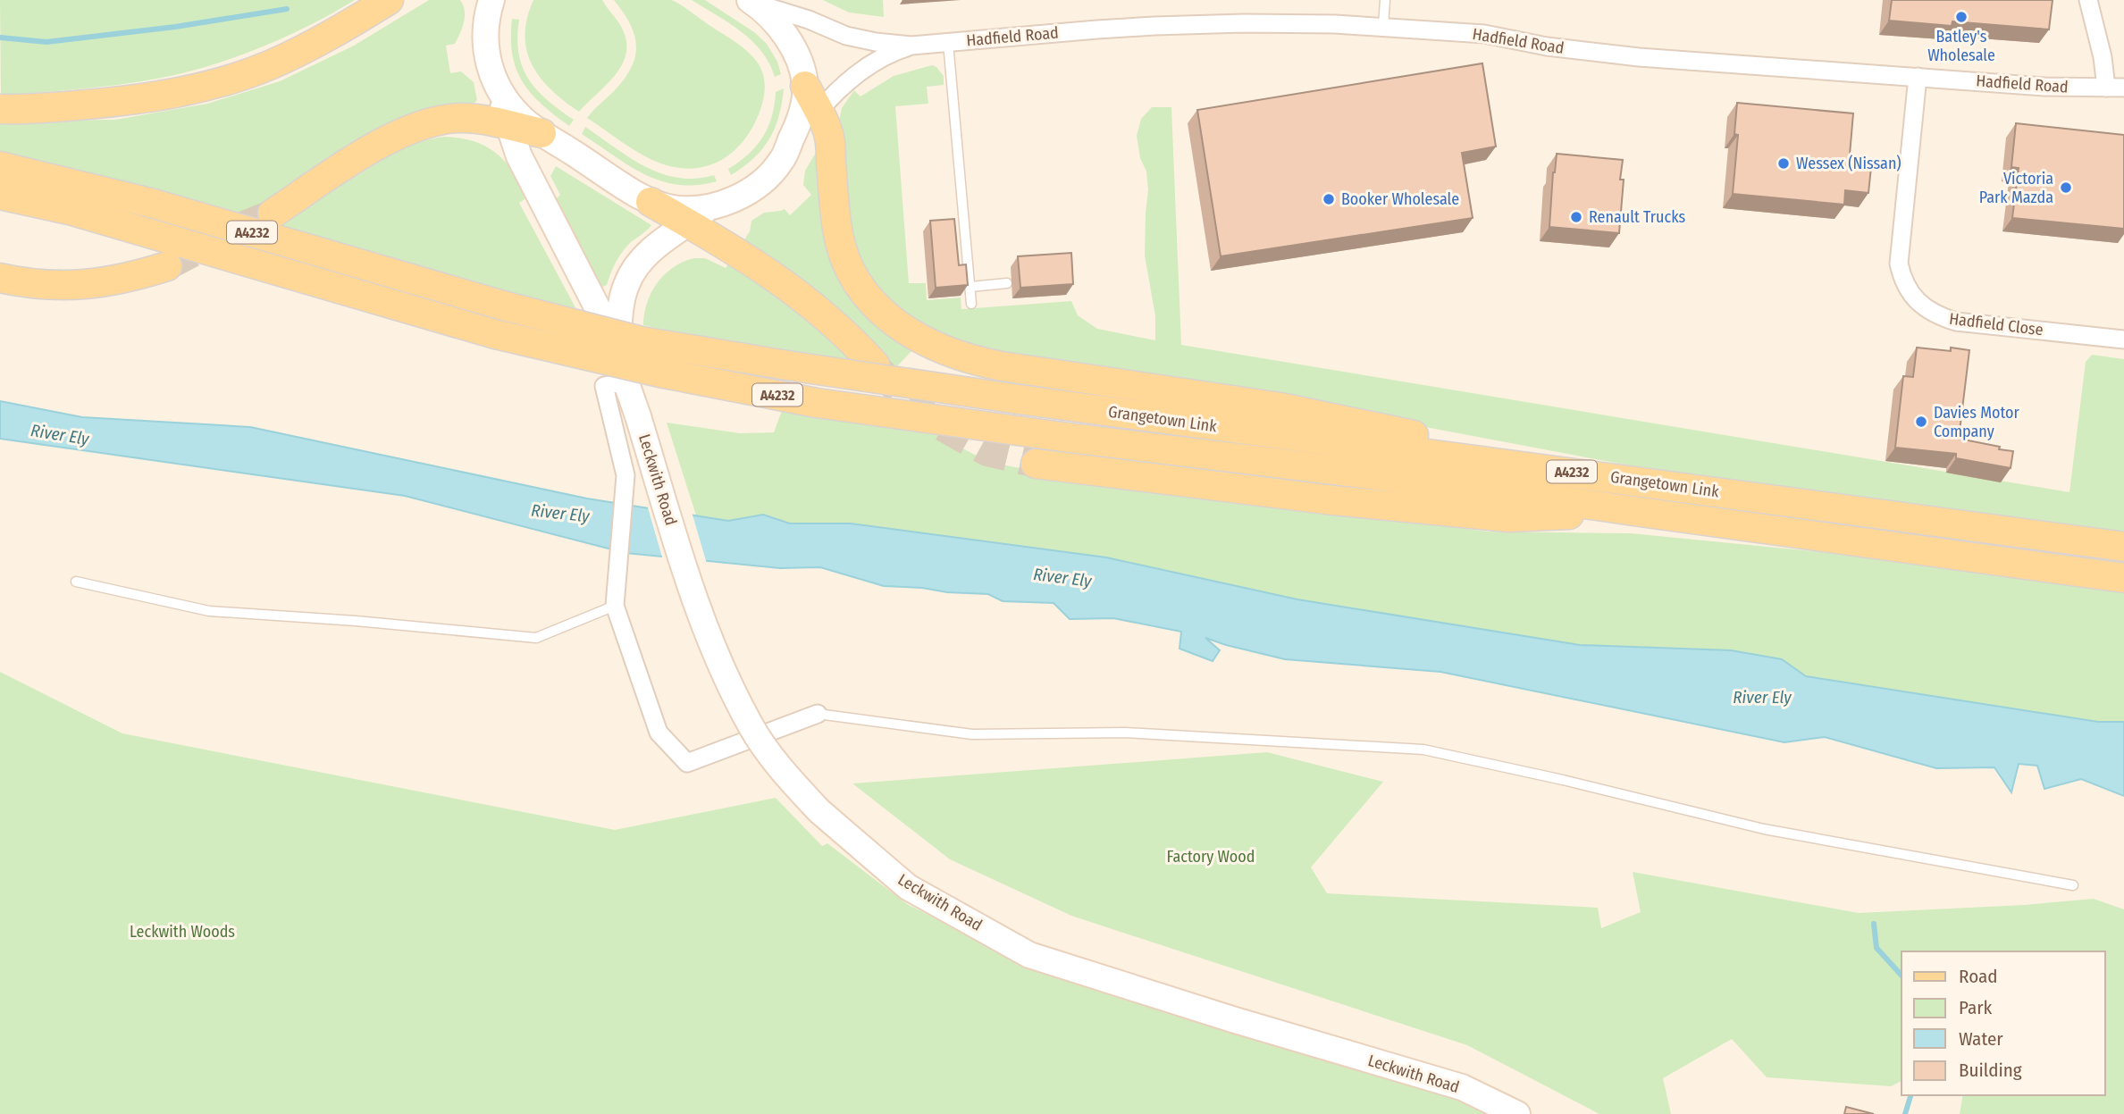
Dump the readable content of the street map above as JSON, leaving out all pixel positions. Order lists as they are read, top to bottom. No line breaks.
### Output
{"streets":{"main road":["A4232","Grangetown Link","Leckwith Road"],"street":["Hadfield Road","Hadfield Close"]},"crossings":[["Hadfield Road","Hadfield Close"]],"water":["River Ely"],"parks":["Factory Wood","Leckwith Woods"],"places":["Batley's Wholesale","Wessex (Nissan)","Victoria Park Mazda","Booker Wholesale","Renault Trucks","Davies Motor Company"],"legend":["Road","Park","Water","Building"]}
